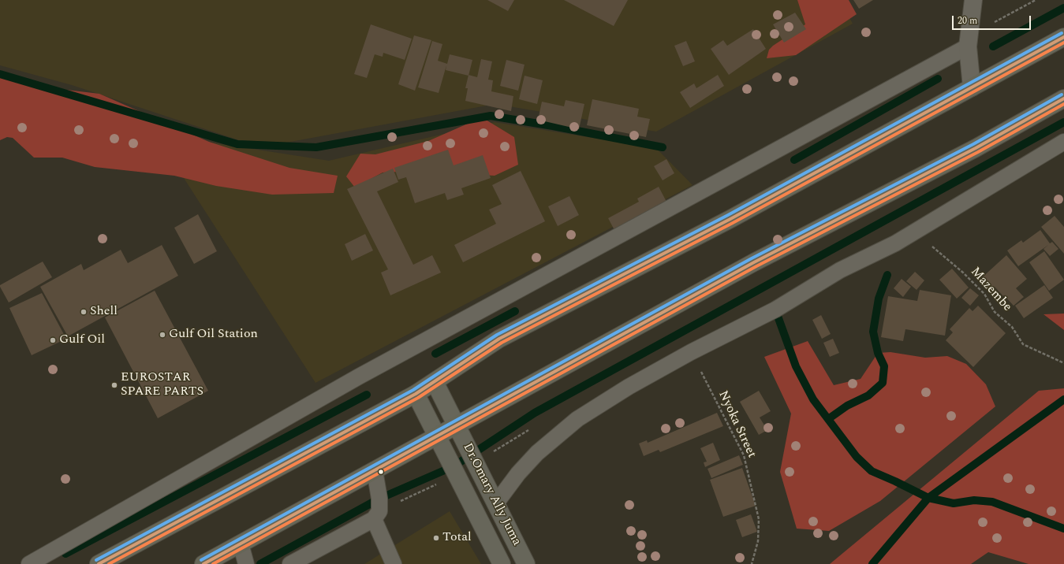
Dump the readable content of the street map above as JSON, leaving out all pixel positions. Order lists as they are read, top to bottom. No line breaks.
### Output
{"streets":{"main road":["Dr.Omary Ally Juma"],"path":["Mazembe","Nyoka Street"]},"places":["Shell","Gulf Oil Station","Gulf Oil","EUROSTAR SPARE PARTS","Total"],"scale_bar":"20 m"}
